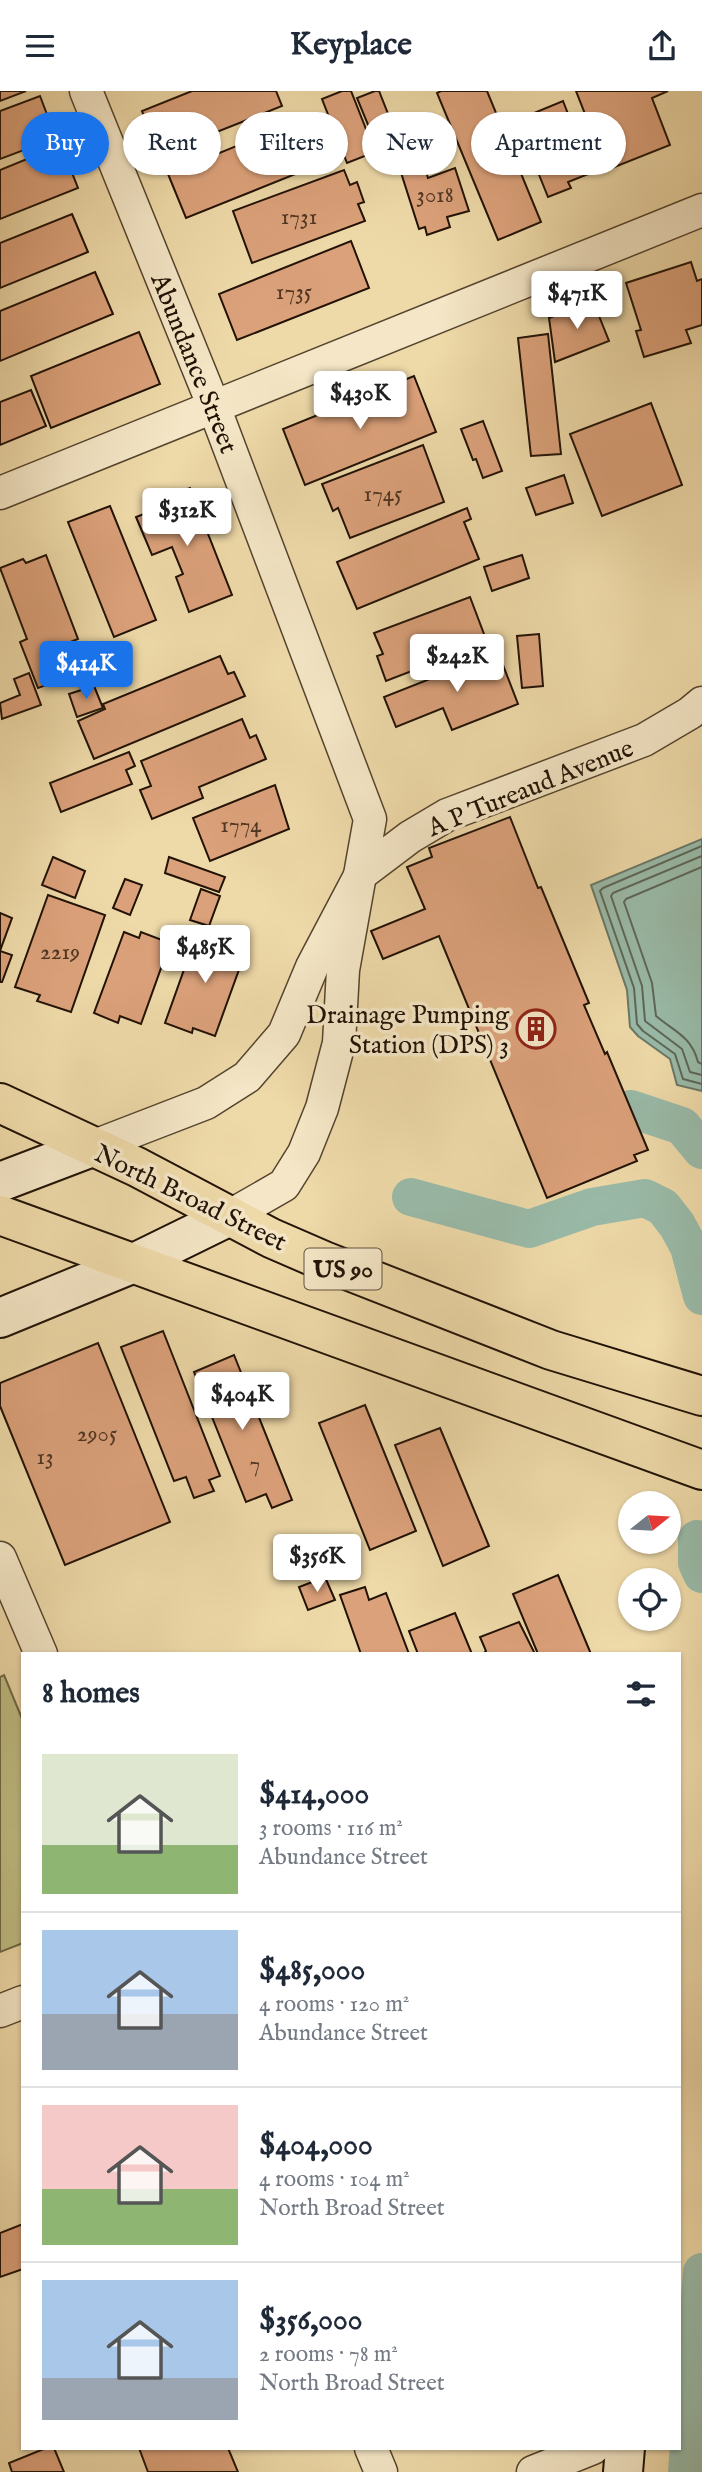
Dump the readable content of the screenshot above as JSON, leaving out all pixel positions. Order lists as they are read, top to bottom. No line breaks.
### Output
{"streets":{"main road":["North Broad Street","US 90"],"street":["Abundance Street","A P Tureaud Avenue"]},"crossings":[["Abundance Street","A P Tureaud Avenue"],["Abundance Street","North Broad Street"],["Abundance Street","US 90"]],"places":{"building":["Drainage Pumping Station (DPS) 3"]},"house_numbers":["3018","1731","1735","1745","1774","2219","2905","13","7"],"north":"right","page":{"header":"Keyplace","chip":["Buy","Rent","Filters","New","Apartment"],"price":["$471K","$430K","$312K","$242K","$414K","$485K","$404K","$356K"],"heading":"8 homes","list":[{"name":"$414,000","note":"3 rooms · 116 m² · Abundance Street"},{"name":"$485,000","note":"4 rooms · 120 m² · Abundance Street"},{"name":"$404,000","note":"4 rooms · 104 m² · North Broad Street"},{"name":"$356,000","note":"2 rooms · 78 m² · North Broad Street"}]}}
